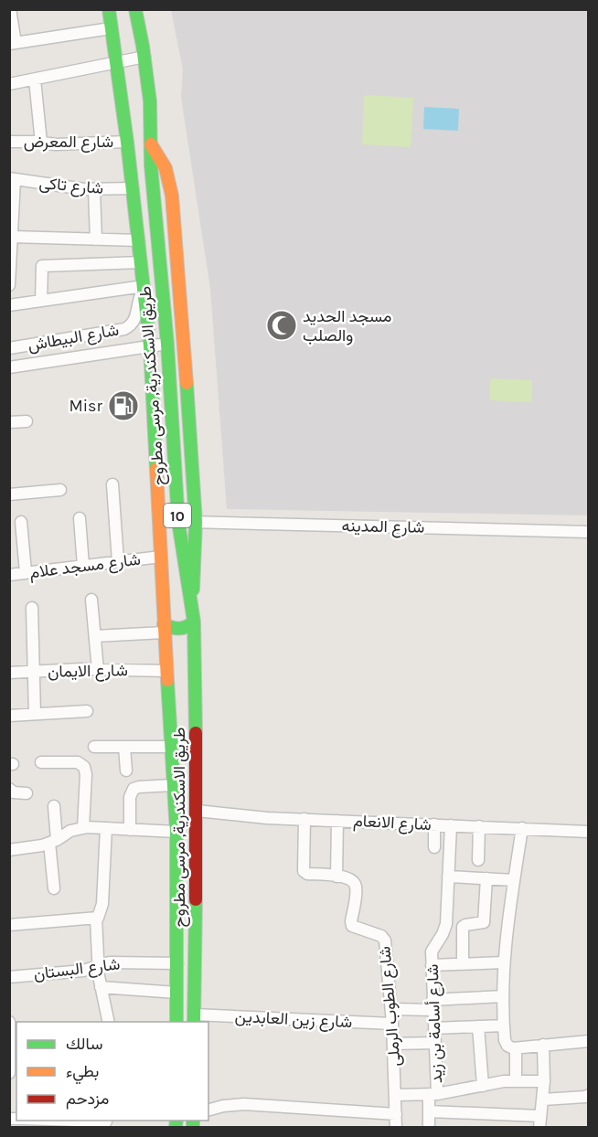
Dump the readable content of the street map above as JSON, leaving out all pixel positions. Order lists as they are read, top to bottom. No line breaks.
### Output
{"streets":{"main road":["طريق الاسكندرية, مرسى مطروح","10"],"street":["شارع المعرض","شارع تاكى","شارع البيطاش","شارع المدينه","شارع مسجد علام","شارع الايمان","شارع الانعام","شارع البستان","شارع الطوب الرملى","شارع زين العابدين","شارع أسامة بن زيد"]},"crossings":[["شارع المعرض","طريق الاسكندرية, مرسى مطروح"],["شارع تاكى","طريق الاسكندرية, مرسى مطروح"],["شارع البيطاش","طريق الاسكندرية, مرسى مطروح"],["طريق الاسكندرية, مرسى مطروح","شارع المدينه"],["طريق الاسكندرية, مرسى مطروح","شارع مسجد علام"],["طريق الاسكندرية, مرسى مطروح","شارع الايمان"],["طريق الاسكندرية, مرسى مطروح","شارع الانعام"],["طريق الاسكندرية, مرسى مطروح","شارع البستان"],["طريق الاسكندرية, مرسى مطروح","شارع زين العابدين"],["شارع الانعام","شارع أسامة بن زيد"],["شارع الطوب الرملى","شارع زين العابدين"]],"places":{"mosque":["مسجد الحديد والصلب"],"fuel station":["Misr"]},"legend":["سالك","بطيء","مزدحم"]}
